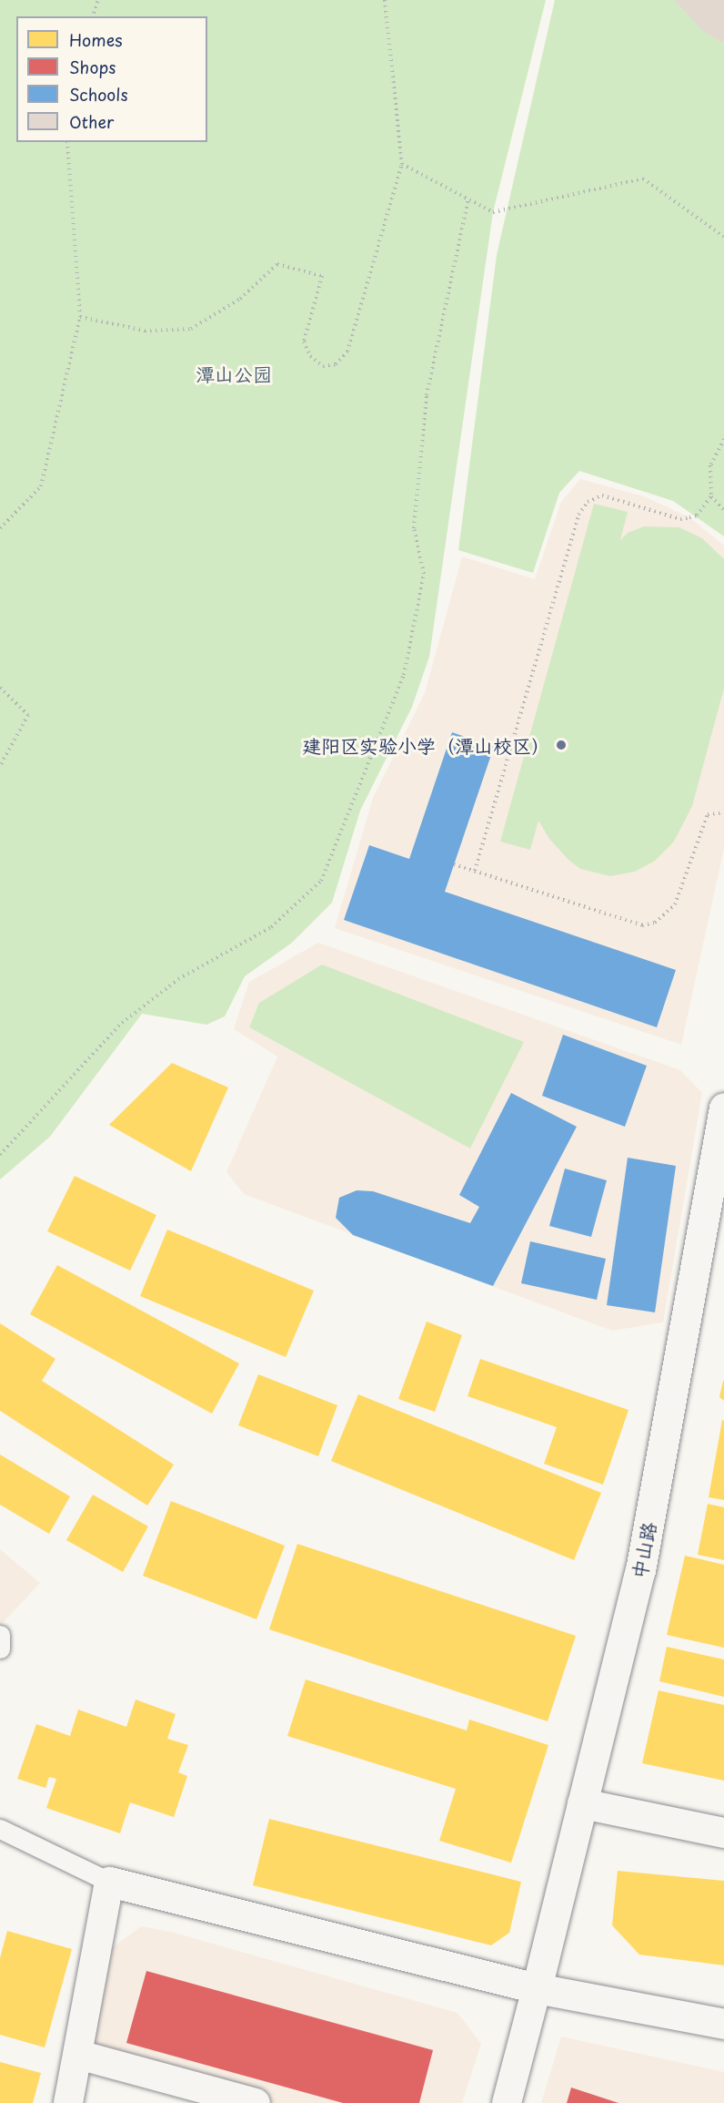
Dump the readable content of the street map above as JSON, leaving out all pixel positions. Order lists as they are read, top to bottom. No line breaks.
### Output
{"streets":{"street":["中山路"]},"parks":["潭山公园"],"places":["建阳区实验小学（潭山校区）"],"legend":["Homes","Shops","Schools","Other"]}
